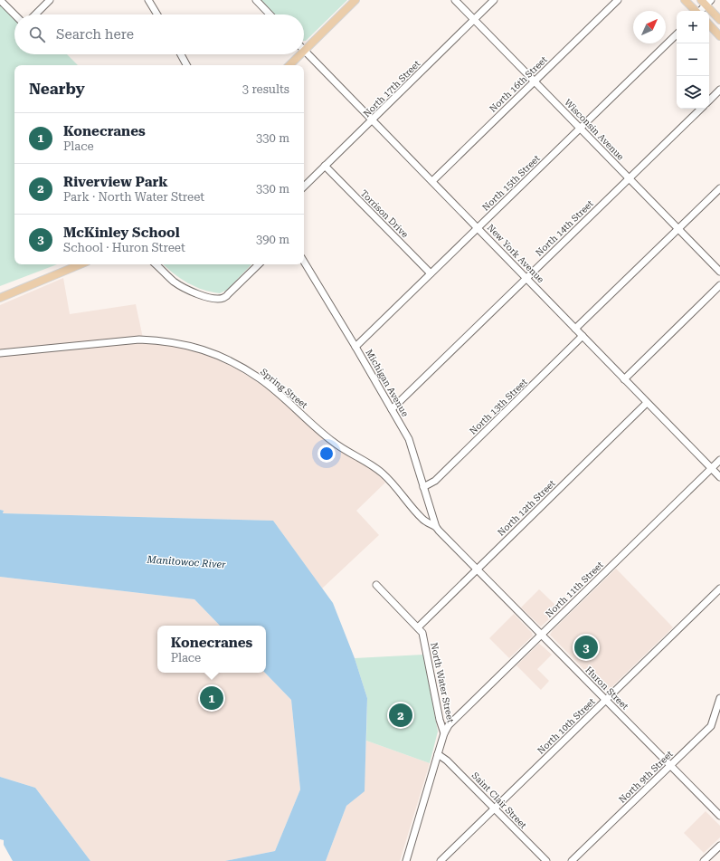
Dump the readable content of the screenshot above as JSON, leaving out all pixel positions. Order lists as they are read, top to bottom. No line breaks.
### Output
{"streets":{"street":["North 16th Street","North 17th Street","Wisconsin Avenue","North 15th Street","Torrison Drive","North 14th Street","New York Avenue","Michigan Avenue","Spring Street","North 13th Street","North 12th Street","North 11th Street","North Water Street","Huron Street","North 10th Street","North 9th Street","Saint Clair Street"]},"crossings":[["North 16th Street","Wisconsin Avenue"],["North 16th Street","New York Avenue"],["North 17th Street","Wisconsin Avenue"],["North 17th Street","Torrison Drive"],["North 17th Street","New York Avenue"],["Wisconsin Avenue","North 15th Street"],["Wisconsin Avenue","North 14th Street"],["North 15th Street","Torrison Drive"],["North 15th Street","New York Avenue"],["North 15th Street","Michigan Avenue"],["North 14th Street","New York Avenue"],["North 14th Street","Michigan Avenue"],["New York Avenue","North 13th Street"],["New York Avenue","North 12th Street"],["New York Avenue","North 11th Street"],["Michigan Avenue","Spring Street"],["Michigan Avenue","North 13th Street"],["Michigan Avenue","Huron Street"],["Spring Street","Huron Street"],["North 12th Street","North Water Street"],["North 12th Street","Huron Street"],["North 11th Street","North Water Street"],["North 11th Street","Huron Street"],["North Water Street","Saint Clair Street"],["Huron Street","North 10th Street"],["Huron Street","North 9th Street"],["North 10th Street","Saint Clair Street"]],"water":["Manitowoc River"],"north":"top right","page":{"map_buttons":["+","−"],"search":"Search here","heading":["Nearby","3 results"],"list":[{"mark":"1","name":"Konecranes","note":"Place","value":"330 m"},{"mark":"2","name":"Riverview Park","note":"Park · North Water Street","value":"330 m"},{"mark":"3","name":"McKinley School","note":"School · Huron Street","value":"390 m"}],"popup":["Konecranes","Place"],"pins":["3","1","2"]}}
